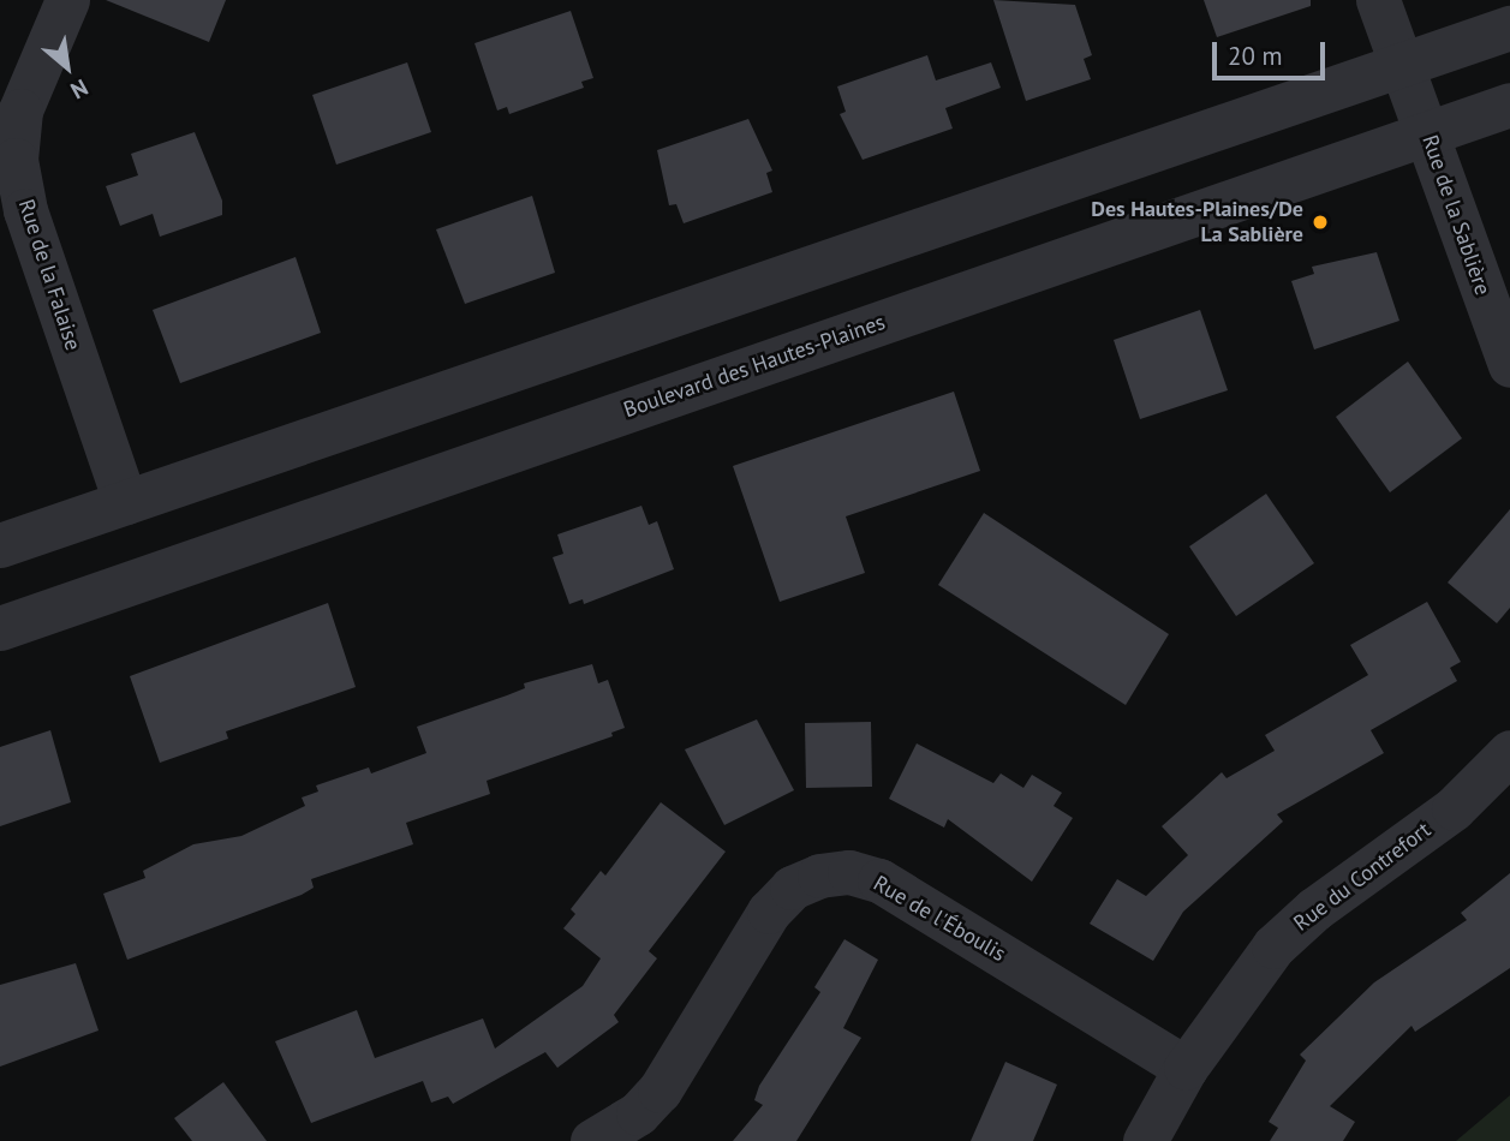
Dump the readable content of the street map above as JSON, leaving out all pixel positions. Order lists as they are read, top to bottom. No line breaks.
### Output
{"streets":{"street":["Rue de la Sablière","Rue de la Falaise","Boulevard des Hautes-Plaines","Rue du Contrefort","Rue de l'Éboulis"]},"crossings":[["Rue de la Sablière","Boulevard des Hautes-Plaines"],["Rue du Contrefort","Rue de l'Éboulis"]],"places":["Des Hautes-Plaines/De La Sablière"],"scale_bar":"20 m","north":"bottom right"}
